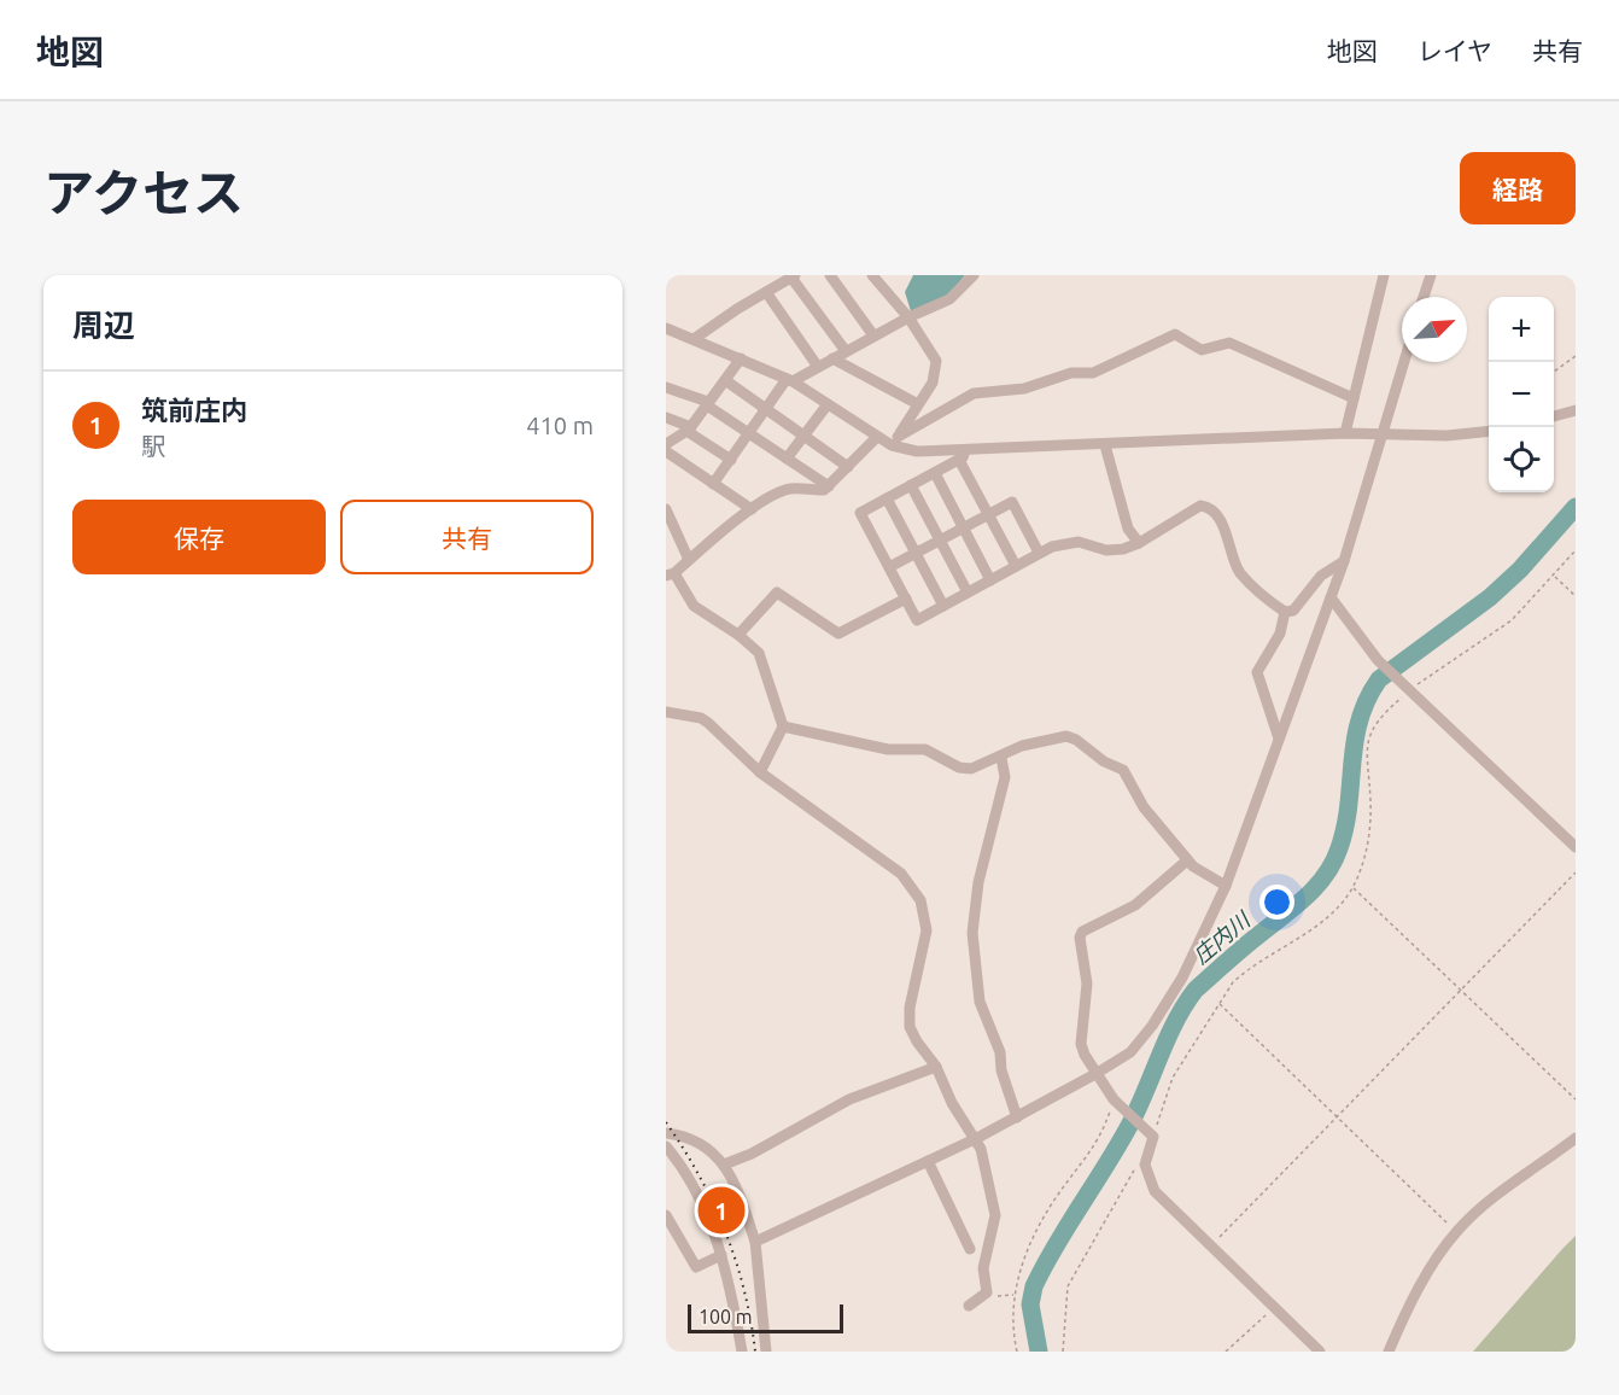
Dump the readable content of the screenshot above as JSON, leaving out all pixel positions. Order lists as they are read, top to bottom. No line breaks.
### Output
{"water":["庄内川"],"scale_bar":"100 m","north":"top right","page":{"header":"地図","nav":["地図","レイヤ","共有"],"title":"アクセス","buttons":["経路",["保存","共有"]],"heading":"周辺","map_buttons":["+","−"],"list":[{"mark":"1","name":"筑前庄内","note":"駅","value":"410 m"}],"pins":"1","scale":"100 m"}}
